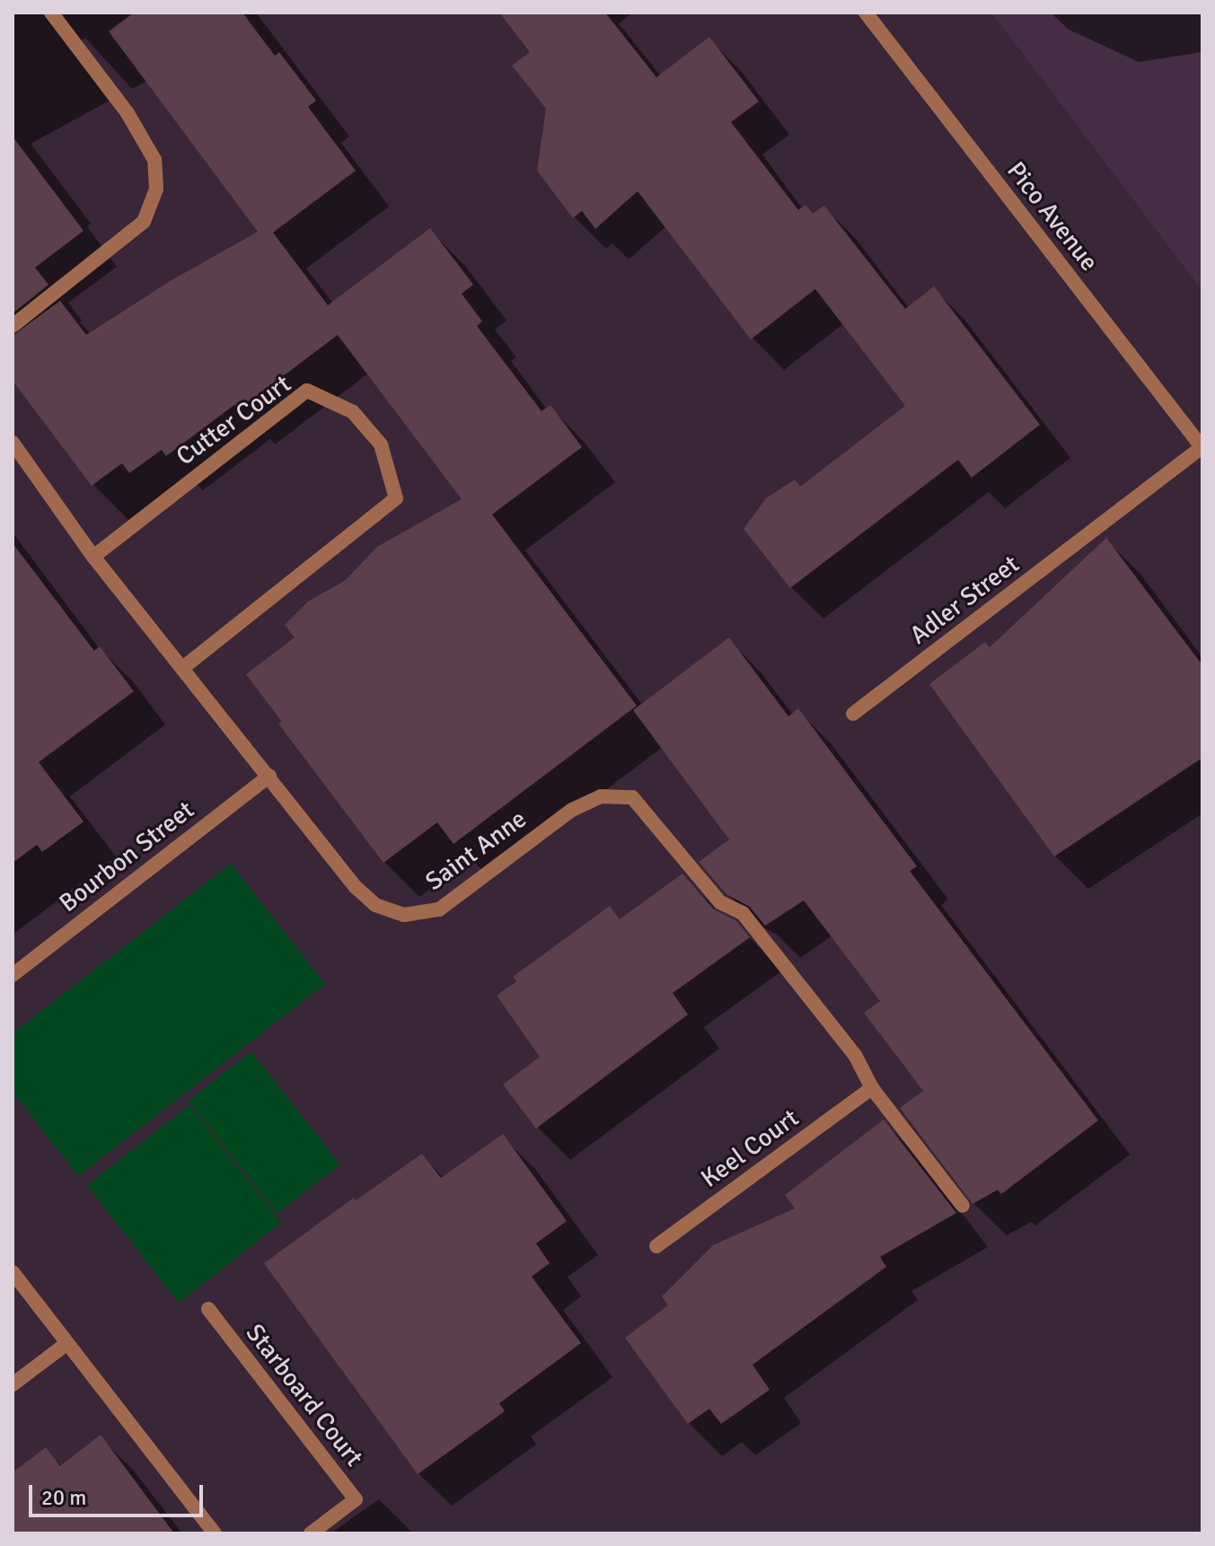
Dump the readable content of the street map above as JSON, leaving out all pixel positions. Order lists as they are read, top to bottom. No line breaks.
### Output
{"streets":{"street":["Pico Avenue","Cutter Court","Adler Street","Saint Anne","Bourbon Street","Keel Court","Starboard Court"]},"crossings":[["Pico Avenue","Adler Street"],["Cutter Court","Saint Anne"],["Saint Anne","Bourbon Street"],["Saint Anne","Keel Court"]],"scale_bar":"20 m"}
